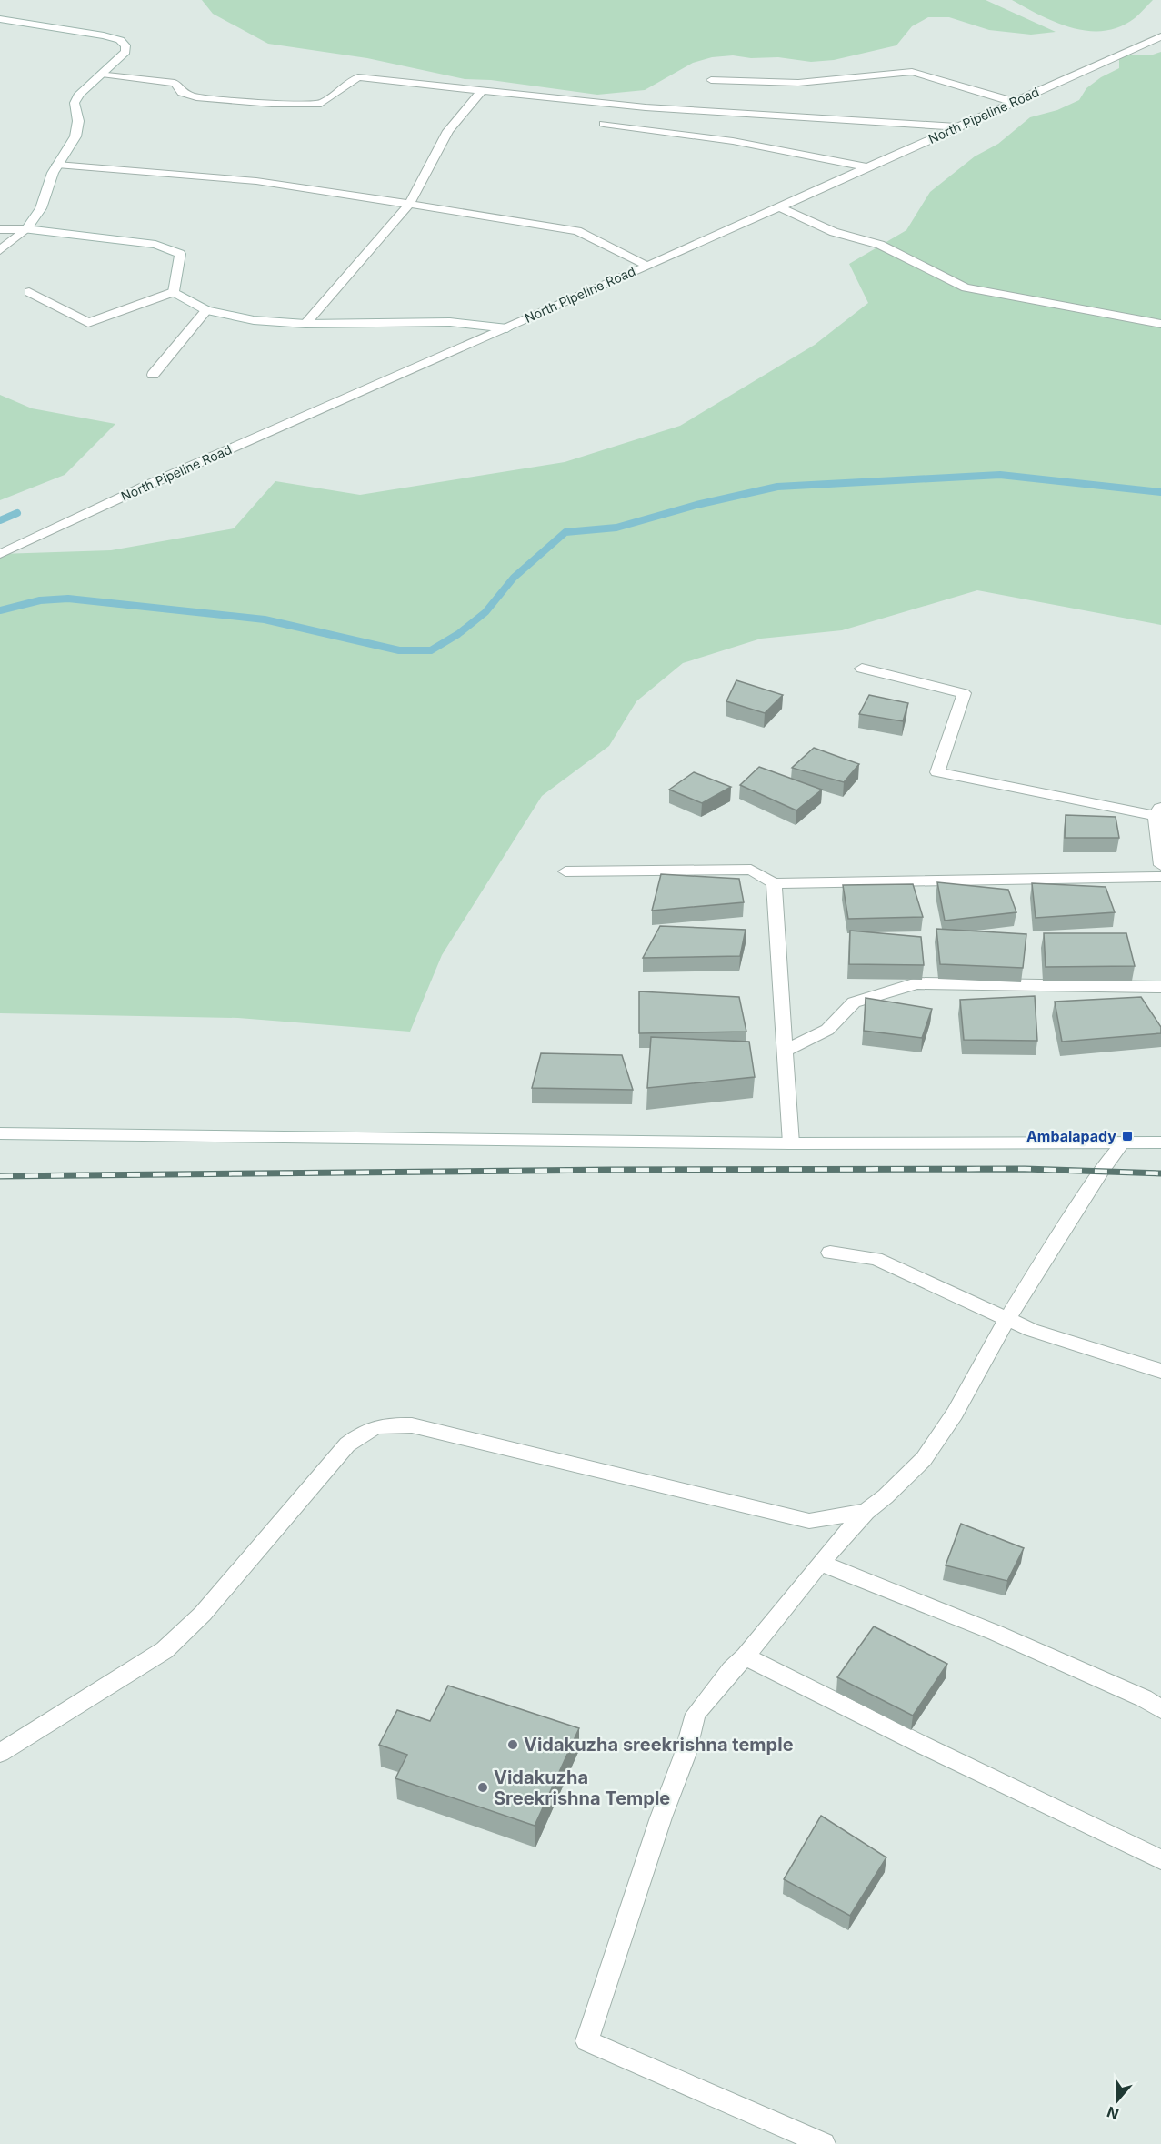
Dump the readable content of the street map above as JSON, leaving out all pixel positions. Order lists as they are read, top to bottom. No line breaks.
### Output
{"streets":{"street":["North Pipeline Road"]},"places":{"transit":["Ambalapady"],"other":["Vidakuzha sreekrishna temple","Vidakuzha Sreekrishna Temple"]},"north":"bottom"}
